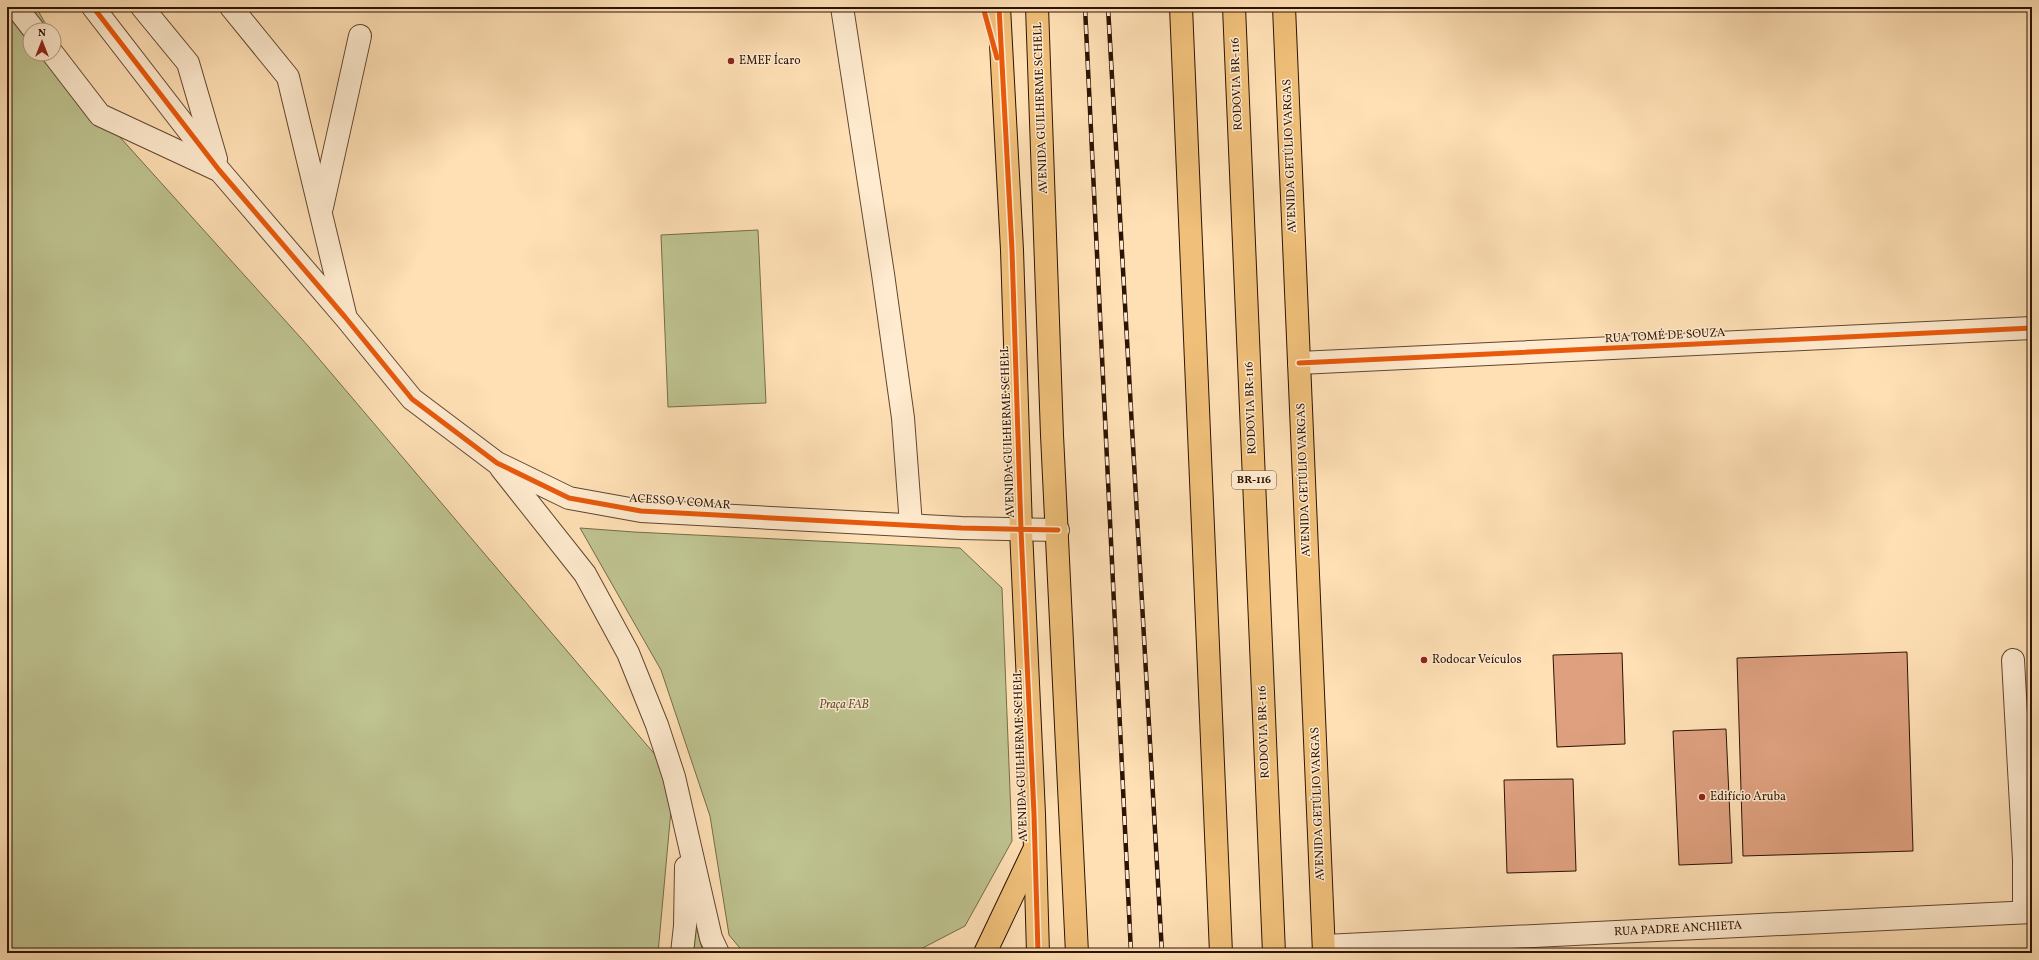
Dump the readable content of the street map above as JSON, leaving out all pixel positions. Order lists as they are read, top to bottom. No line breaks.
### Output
{"streets":{"main road":["RODOVIA BR-116","AVENIDA GUILHERME SCHELL","AVENIDA GETÚLIO VARGAS","BR-116"],"street":["RUA TOMÉ DE SOUZA","ACESSO V COMAR","RUA PADRE ANCHIETA"]},"crossings":[["AVENIDA GUILHERME SCHELL","ACESSO V COMAR"],["AVENIDA GETÚLIO VARGAS","RUA TOMÉ DE SOUZA"],["AVENIDA GETÚLIO VARGAS","RUA PADRE ANCHIETA"]],"parks":["Praça FAB"],"places":["EMEF Ícaro","Rodocar Veículos","Edifício Aruba"],"north":"top"}
